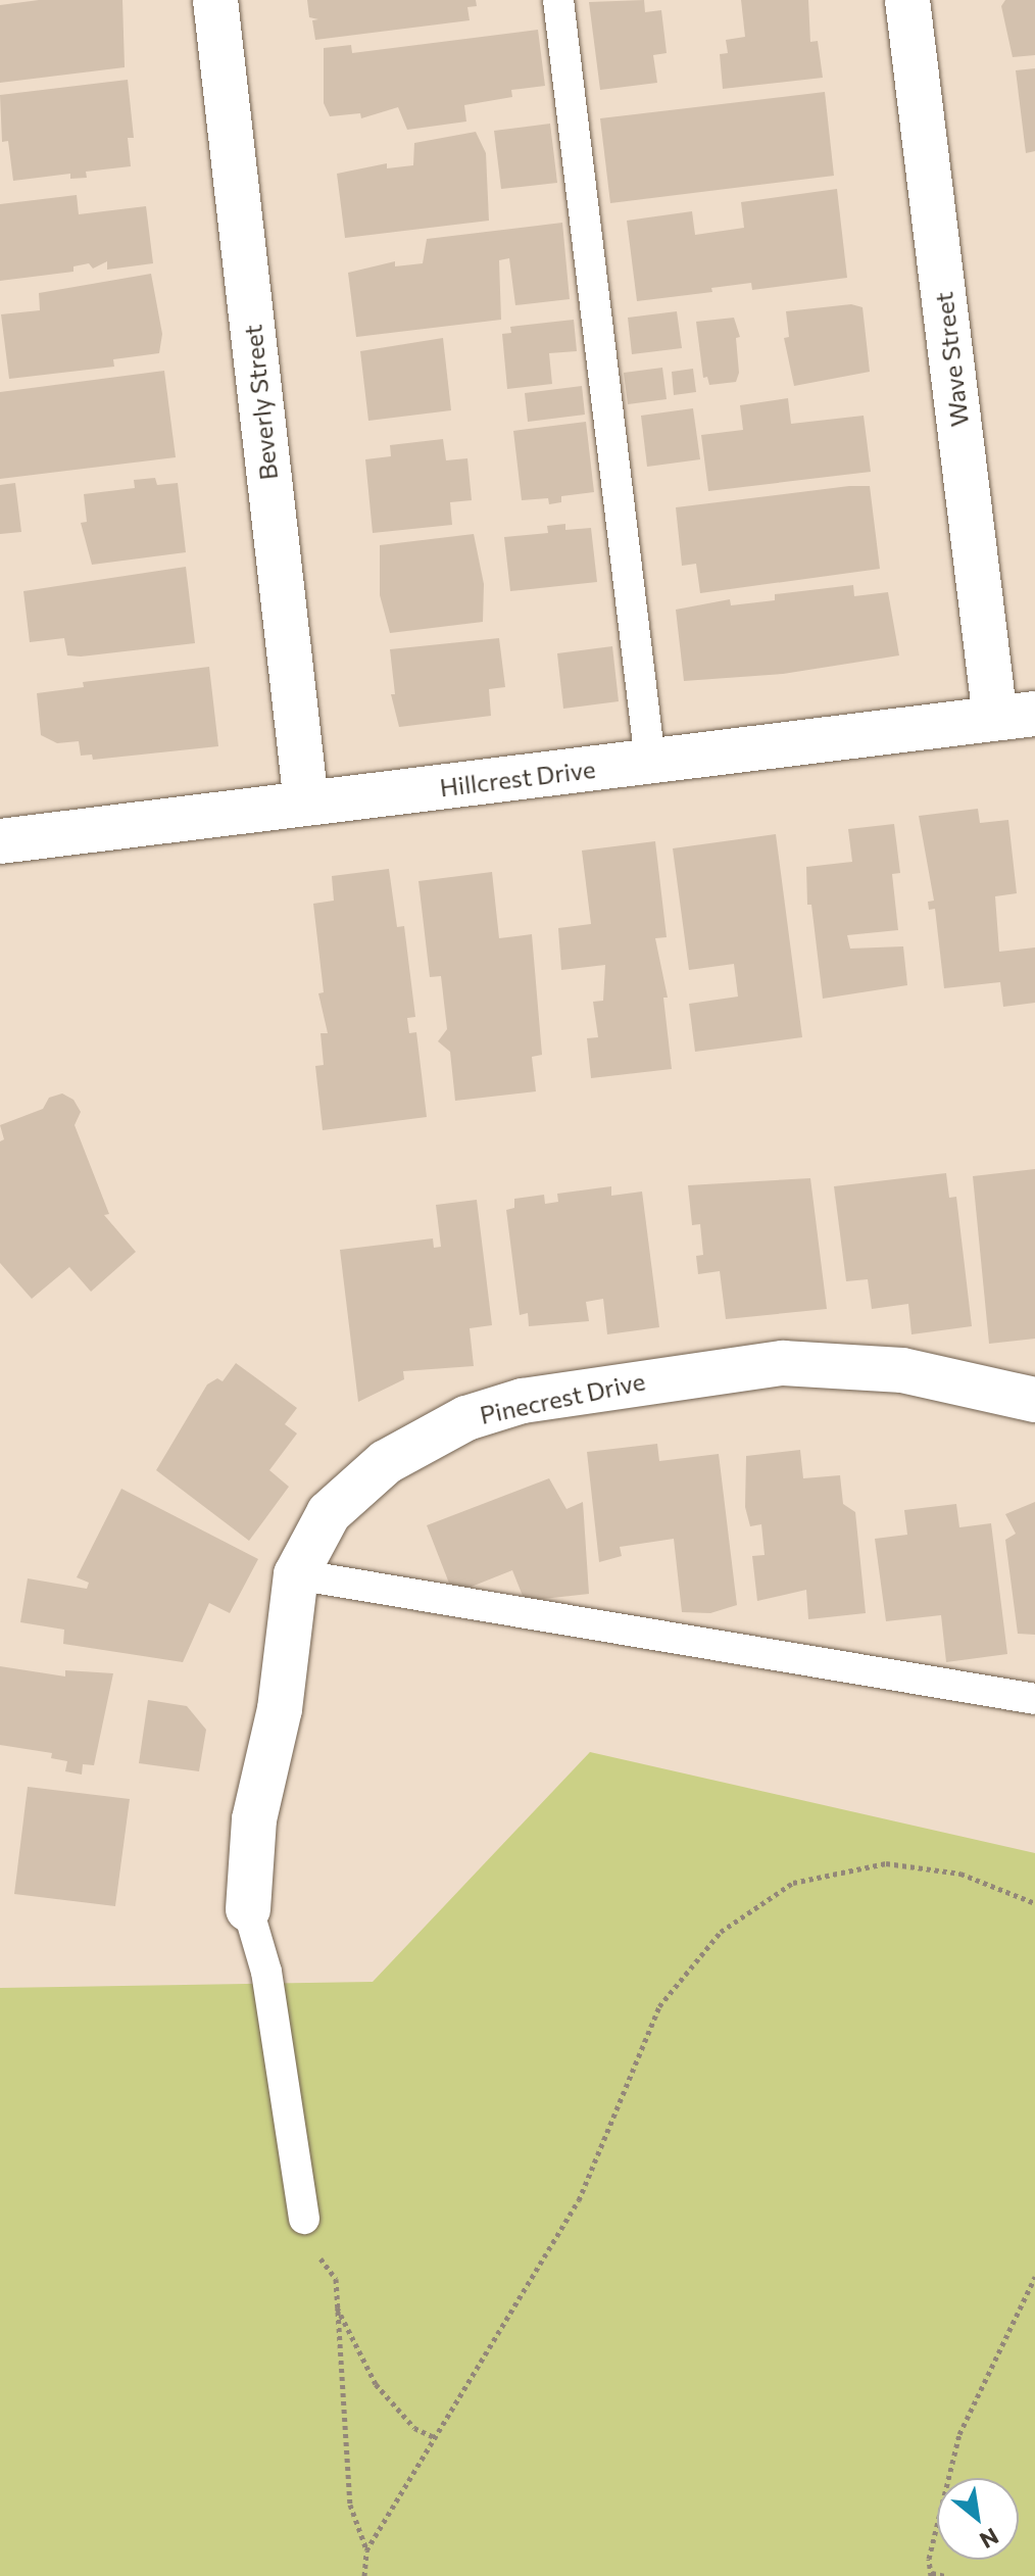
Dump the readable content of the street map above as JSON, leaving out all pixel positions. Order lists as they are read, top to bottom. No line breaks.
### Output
{"streets":{"street":["Wave Street","Beverly Street","Hillcrest Drive","Pinecrest Drive"]},"crossings":[["Wave Street","Hillcrest Drive"],["Beverly Street","Hillcrest Drive"]],"north":"bottom right"}
